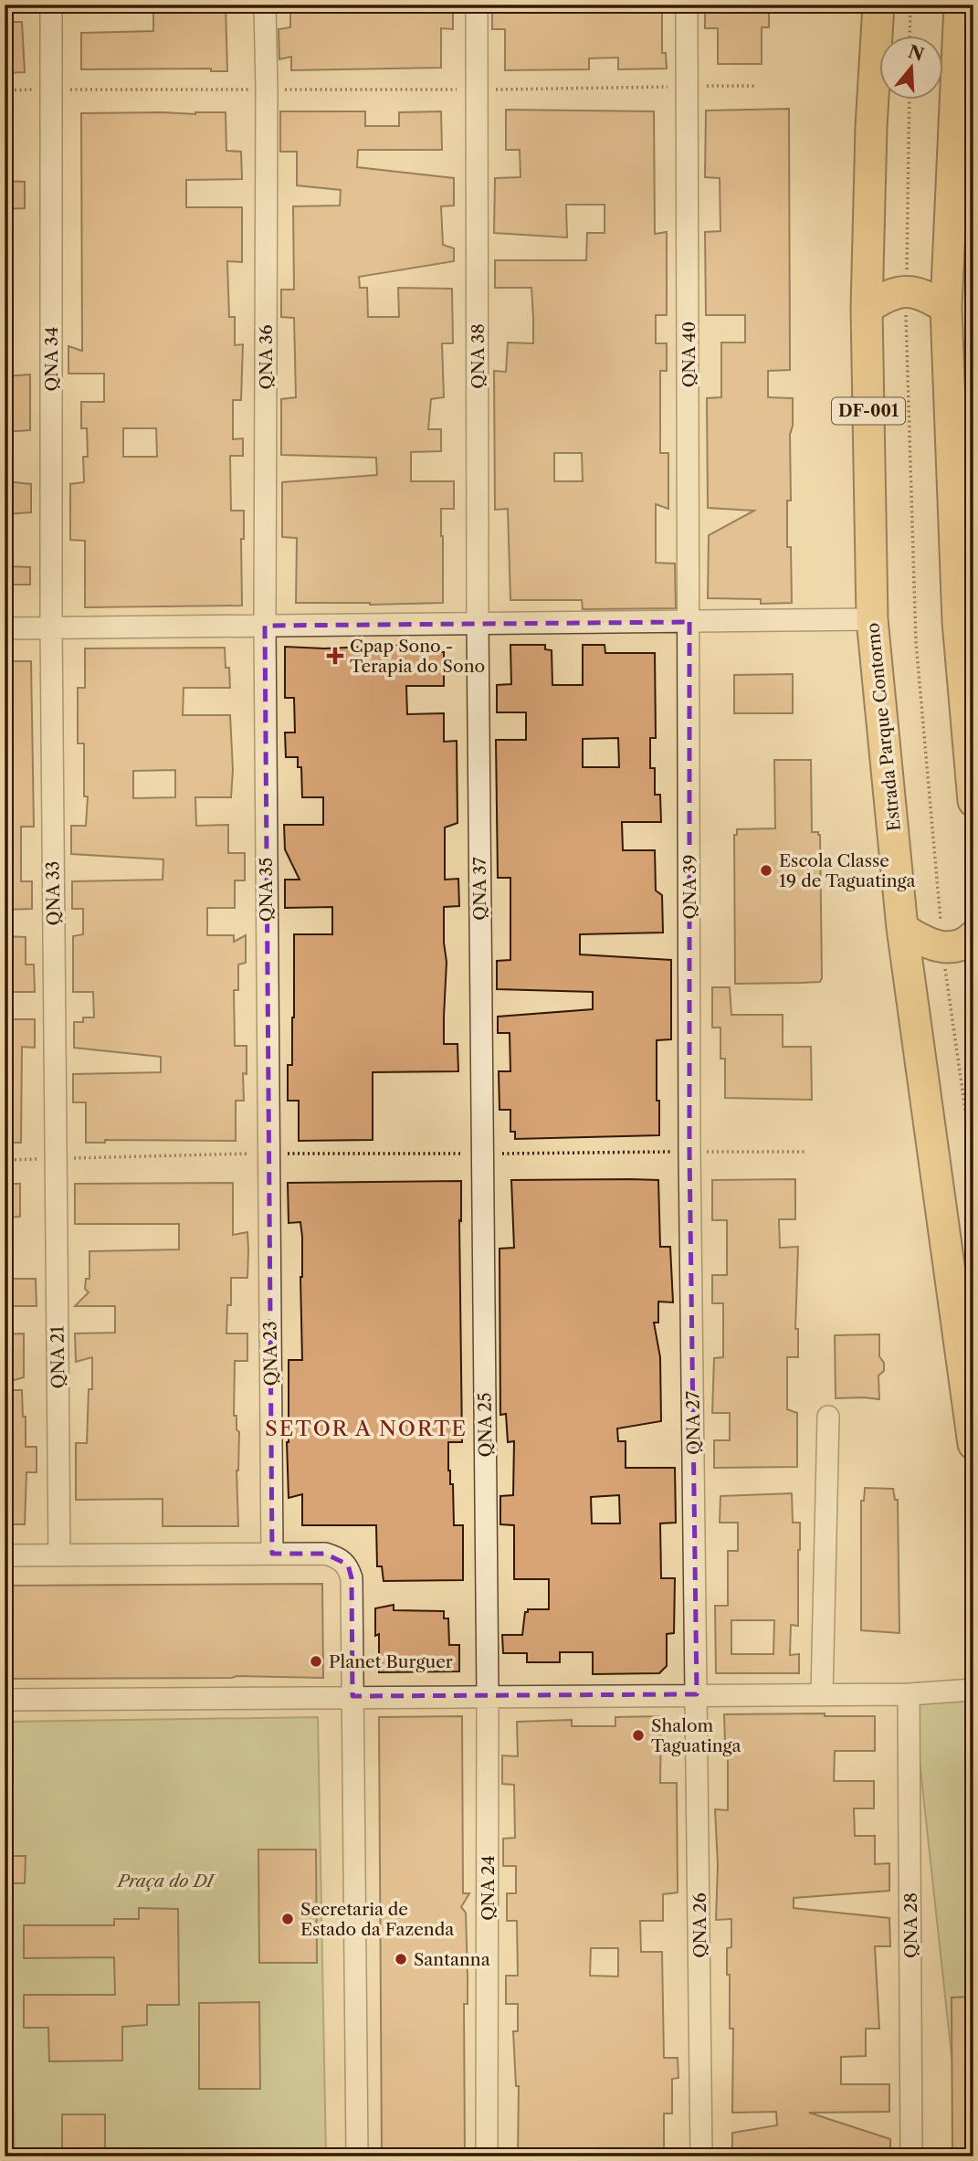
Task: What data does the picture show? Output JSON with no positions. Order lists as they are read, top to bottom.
{
  "streets": {
    "highway": ["DF-001", "Estrada Parque Contorno"],
    "street": [
      "QNA 40",
      "QNA 38",
      "QNA 36",
      "QNA 34",
      "QNA 39",
      "QNA 37",
      "QNA 35",
      "QNA 33",
      "QNA 23",
      "QNA 21",
      "QNA 27",
      "QNA 25",
      "QNA 24",
      "QNA 26",
      "QNA 28"
    ]
  },
  "crossings": [
    ["QNA 40", "QNA 39"],
    ["QNA 38", "QNA 37"],
    ["QNA 36", "QNA 35"],
    ["QNA 34", "QNA 33"],
    ["QNA 39", "QNA 27"],
    ["QNA 37", "QNA 25"],
    ["QNA 35", "QNA 23"],
    ["QNA 33", "QNA 21"],
    ["QNA 27", "QNA 26"],
    ["QNA 25", "QNA 24"]
  ],
  "districts": ["SETOR A NORTE"],
  "parks": ["Praça do DI"],
  "places": {
    "health": ["Cpap Sono - Terapia do Sono"],
    "other": [
      "Escola Classe 19 de Taguatinga",
      "Planet Burguer",
      "Shalom Taguatinga",
      "Secretaria de Estado da Fazenda",
      "Santanna"
    ]
  },
  "north": "top"
}
